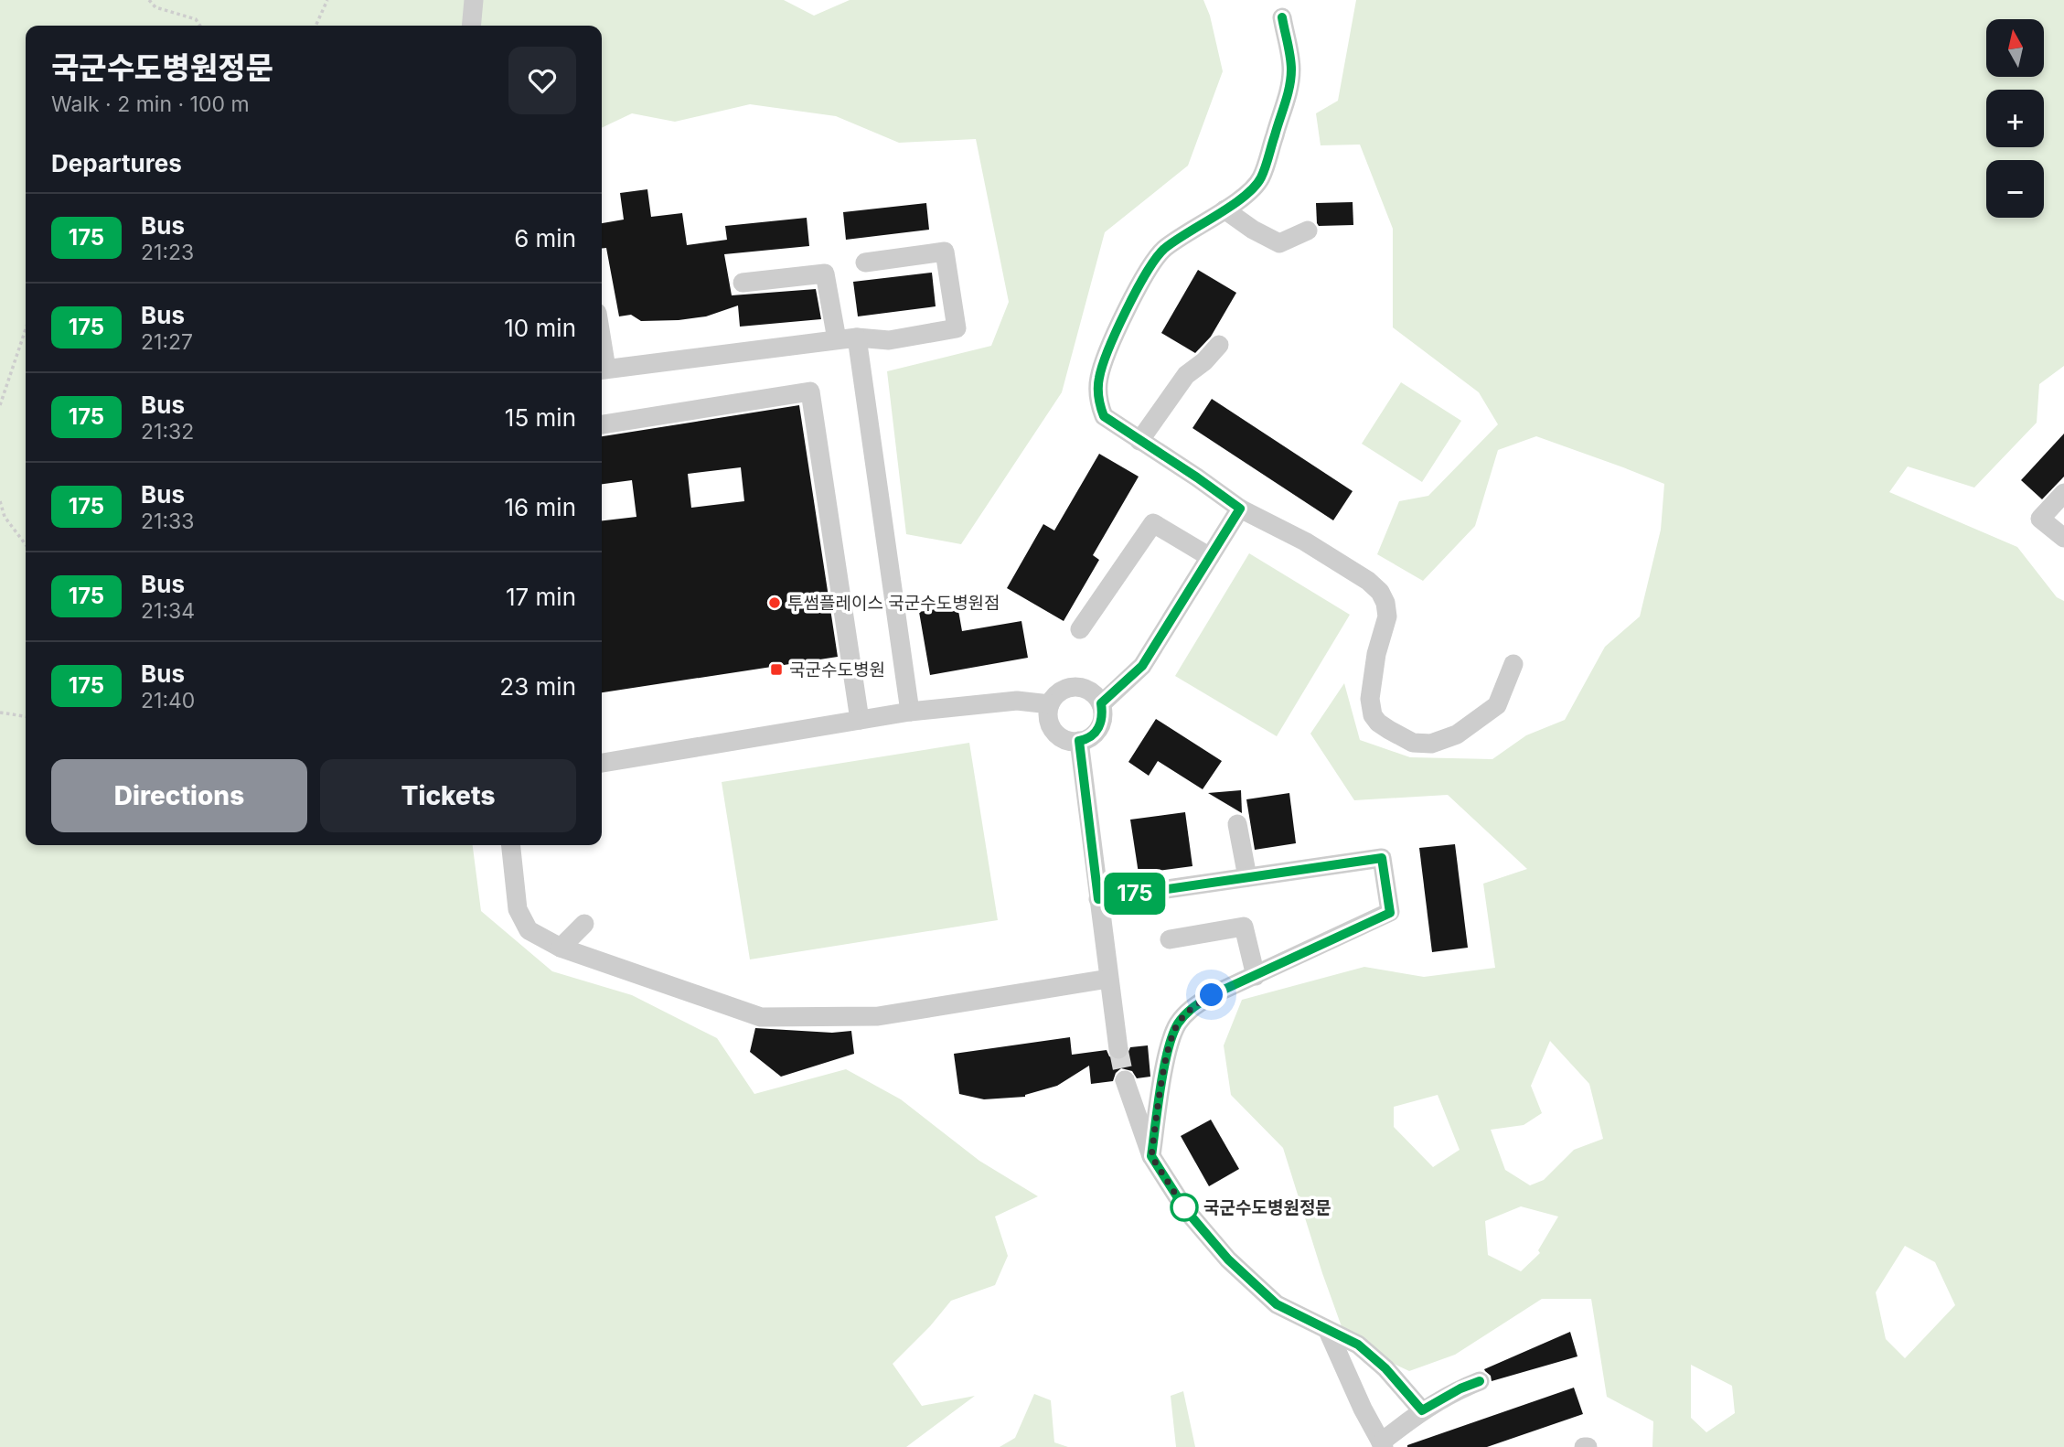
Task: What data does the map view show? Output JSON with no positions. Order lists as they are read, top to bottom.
{
  "places": {
    "other": ["투썸플레이스 국군수도병원점", "국군수도병원정문"],
    "transit": ["국군수도병원"]
  },
  "lines": ["bus line 175"],
  "north": "top",
  "page": {
    "on_map": "175",
    "map_buttons": ["+", "−"],
    "heading": [
      ["국군수도병원정문", "Walk · 2 min · 100 m"],
      "Departures"
    ],
    "list": [
      {
        "mark": "175",
        "name": "Bus",
        "note": "21:23",
        "value": "6 min"
      },
      {
        "mark": "175",
        "name": "Bus",
        "note": "21:27",
        "value": "10 min"
      },
      {
        "mark": "175",
        "name": "Bus",
        "note": "21:32",
        "value": "15 min"
      },
      {
        "mark": "175",
        "name": "Bus",
        "note": "21:33",
        "value": "16 min"
      },
      {
        "mark": "175",
        "name": "Bus",
        "note": "21:34",
        "value": "17 min"
      },
      {
        "mark": "175",
        "name": "Bus",
        "note": "21:40",
        "value": "23 min"
      }
    ],
    "buttons": ["Directions", "Tickets"]
  }
}
